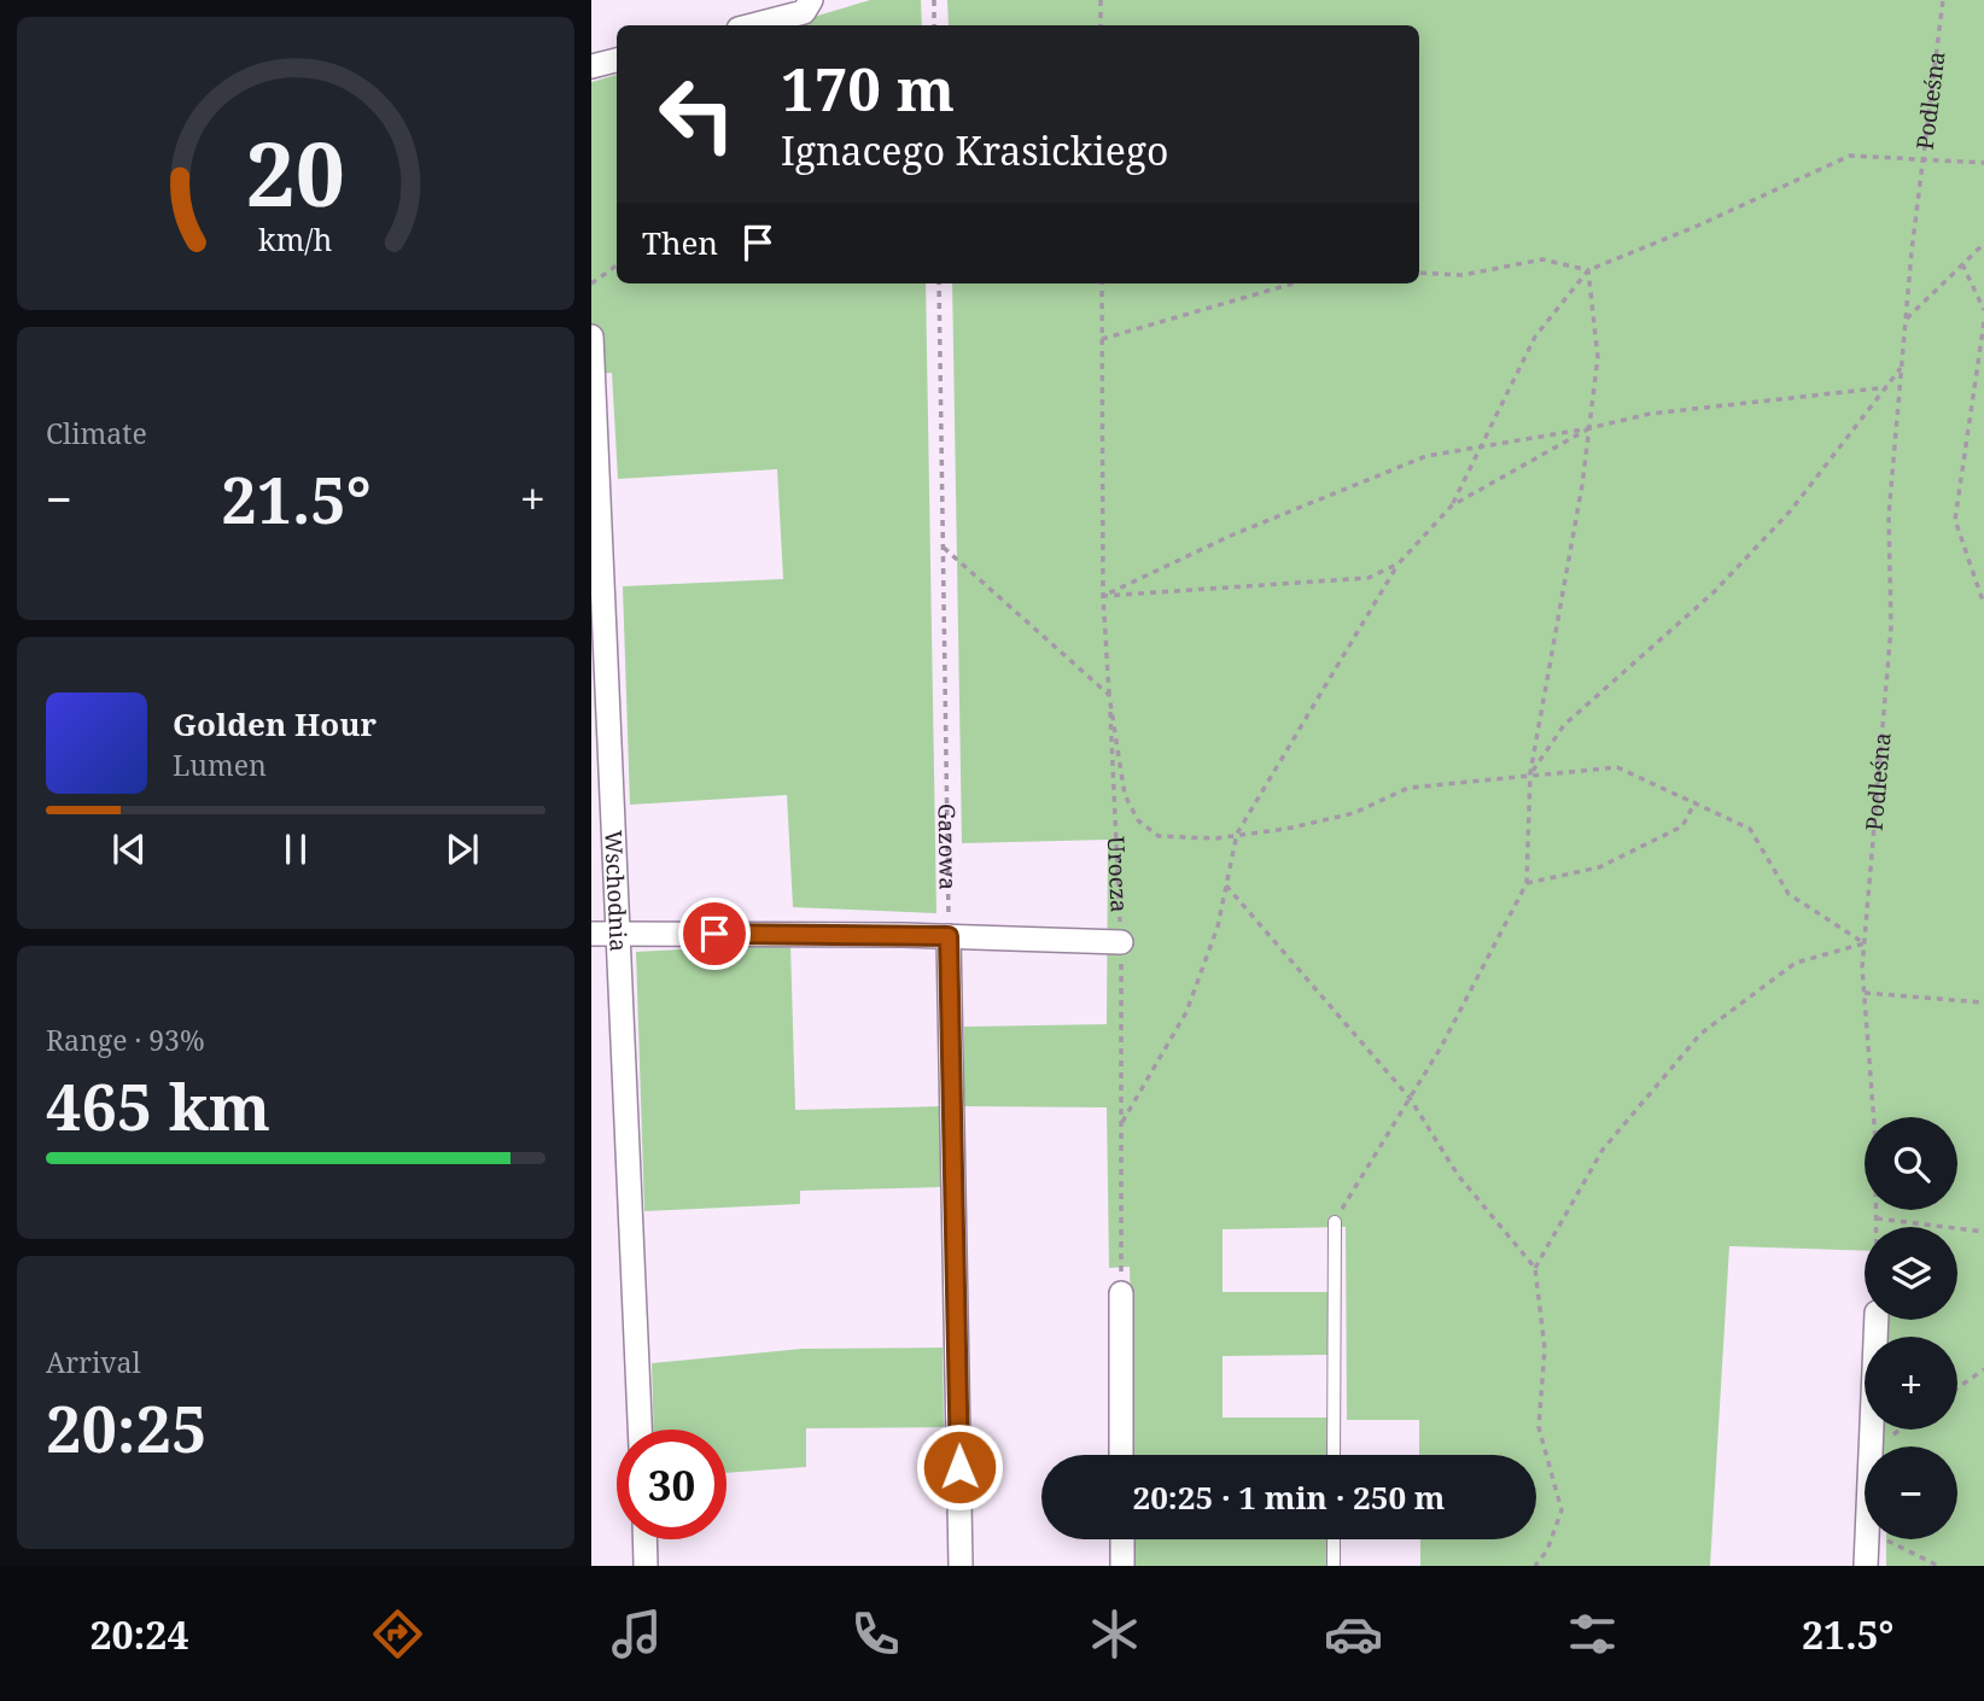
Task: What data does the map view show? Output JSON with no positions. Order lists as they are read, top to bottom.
{
  "streets": {
    "street": ["Wschodnia"],
    "path": ["Podleśna", "Gazowa", "Urocza"]
  },
  "page": {
    "turn": ["170 m", "Ignacego Krasickiego"],
    "then": "Then",
    "tile": [
      "Climate",
      ["Range · 93%", "465 km"],
      ["Arrival", "20:25"]
    ],
    "heat": ["−", "21.5°", "+"],
    "song": ["Golden Hour", "Lumen"],
    "map_buttons": ["+", "−"],
    "limit": "30",
    "trip": "20:25 · 1 min · 250 m",
    "tabs": ["20:24", "21.5°"],
    "gauge": ["20", "km/h"]
  }
}
